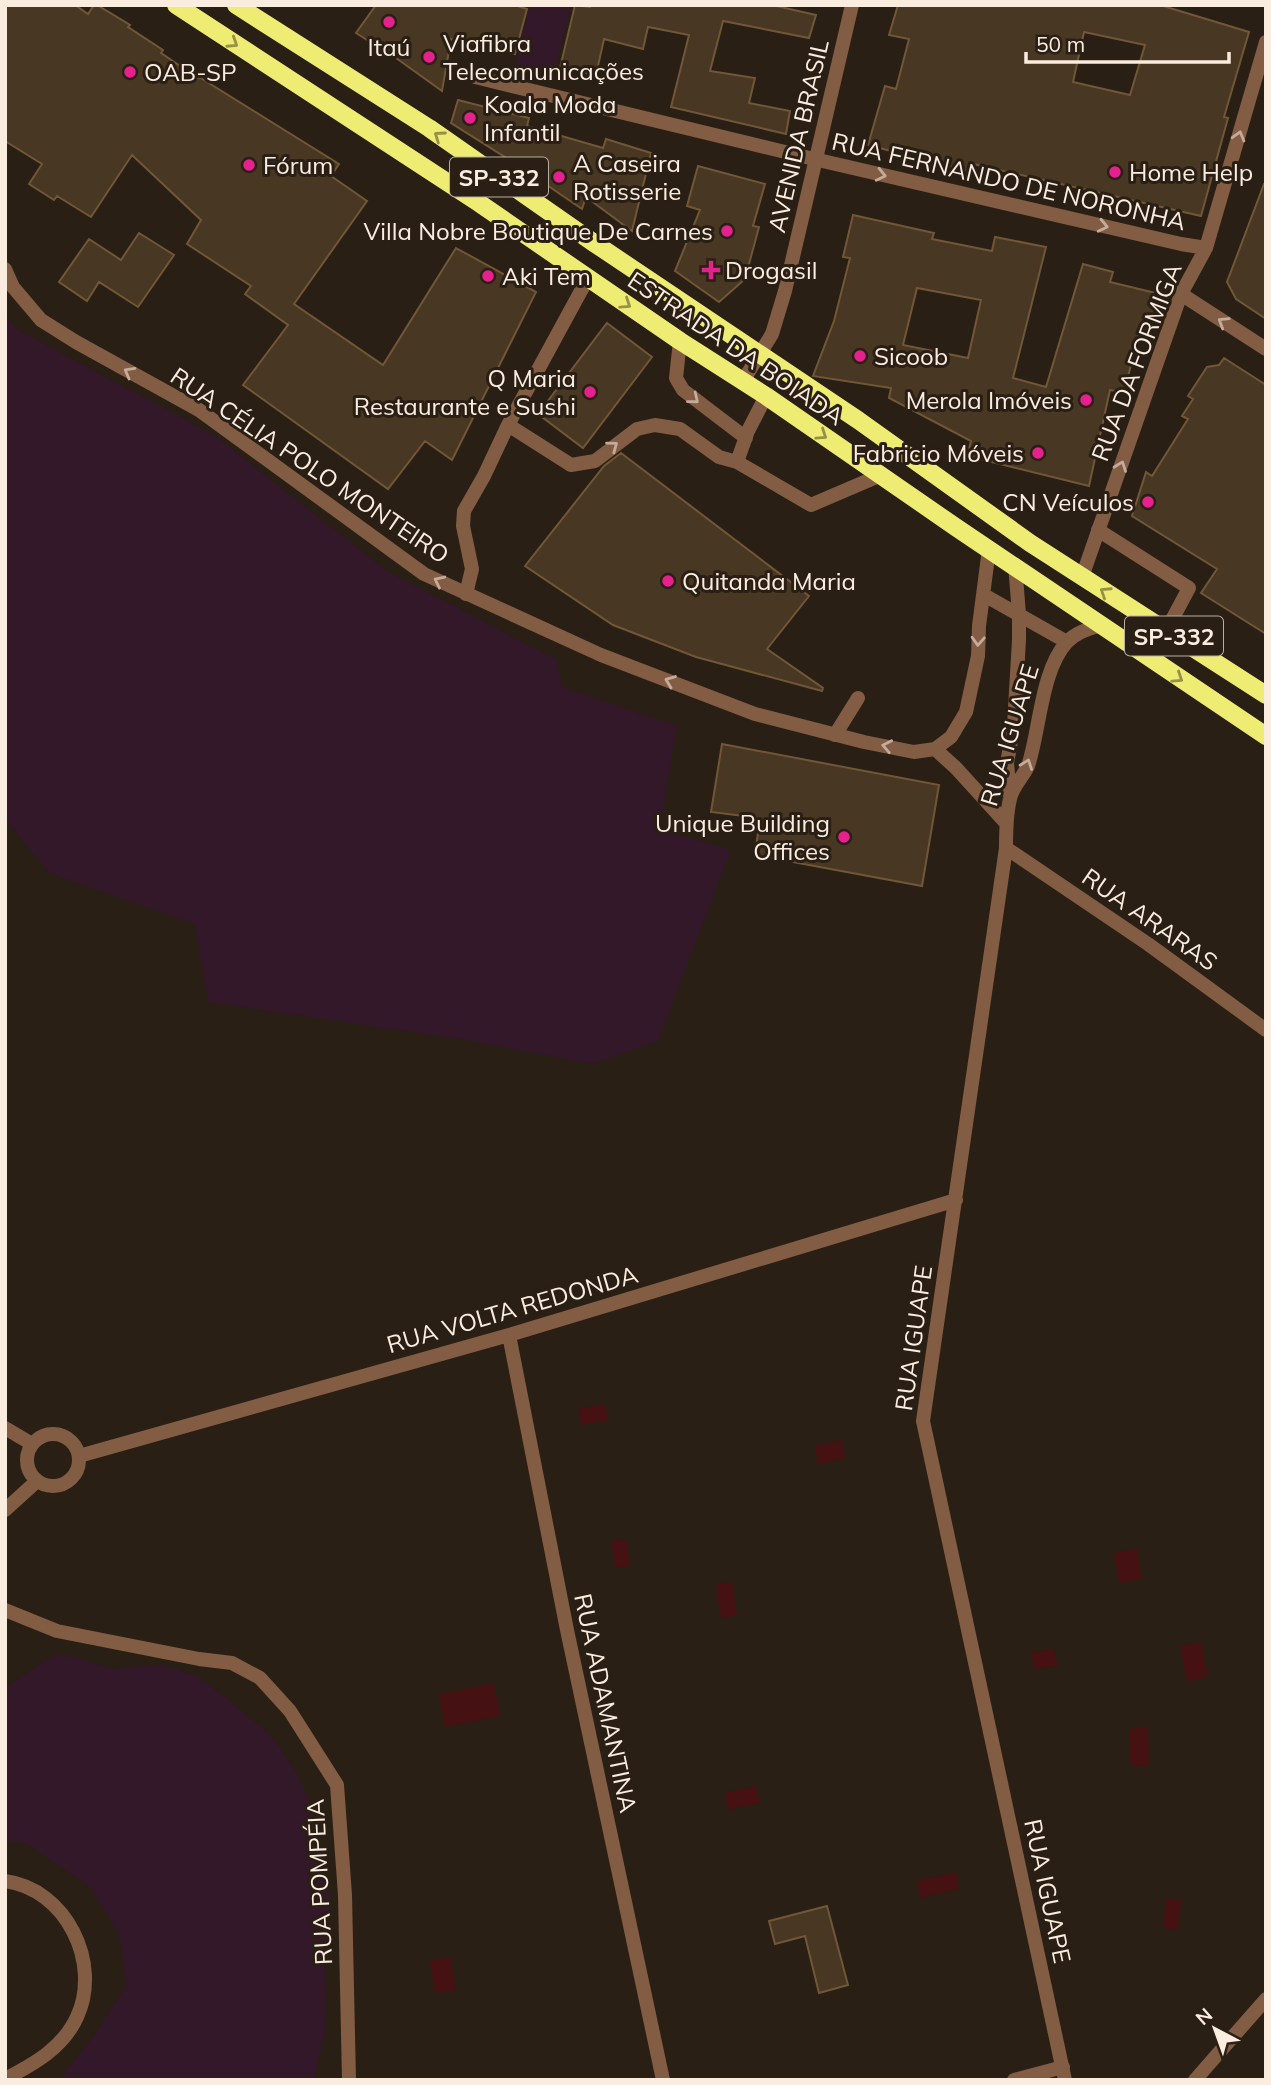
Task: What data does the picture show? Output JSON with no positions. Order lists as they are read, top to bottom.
{
  "streets": {
    "main road": ["SP-332", "ESTRADA DA BOIADA"],
    "street": [
      "AVENIDA BRASIL",
      "RUA FERNANDO DE NORONHA",
      "RUA DA FORMIGA",
      "RUA CÉLIA POLO MONTEIRO",
      "RUA IGUAPE",
      "RUA ARARAS",
      "RUA VOLTA REDONDA",
      "RUA ADAMANTINA",
      "RUA POMPÉIA"
    ]
  },
  "crossings": [
    ["AVENIDA BRASIL", "RUA FERNANDO DE NORONHA"],
    ["AVENIDA BRASIL", "ESTRADA DA BOIADA"],
    ["RUA FERNANDO DE NORONHA", "RUA DA FORMIGA"],
    ["ESTRADA DA BOIADA", "RUA DA FORMIGA"],
    ["ESTRADA DA BOIADA", "RUA IGUAPE"],
    ["RUA IGUAPE", "RUA ARARAS"],
    ["RUA IGUAPE", "RUA VOLTA REDONDA"],
    ["RUA VOLTA REDONDA", "RUA ADAMANTINA"]
  ],
  "one_way": ["RUA FERNANDO DE NORONHA", "RUA DA FORMIGA", "RUA CÉLIA POLO MONTEIRO"],
  "places": {
    "other": [
      "Itaú",
      "Viafibra Telecomunicações",
      "OAB-SP",
      "Koala Moda Infantil",
      "Fórum",
      "Home Help",
      "A Caseira Rotisserie",
      "Villa Nobre Boutique De Carnes",
      "Aki Tem",
      "Sicoob",
      "Q Maria Restaurante e Sushi",
      "Merola Imóveis",
      "Fabricio Móveis",
      "CN Veículos",
      "Quitanda Maria",
      "Unique Building Offices"
    ],
    "health": ["Drogasil"]
  },
  "scale_bar": "50 m",
  "north": "top left"
}
